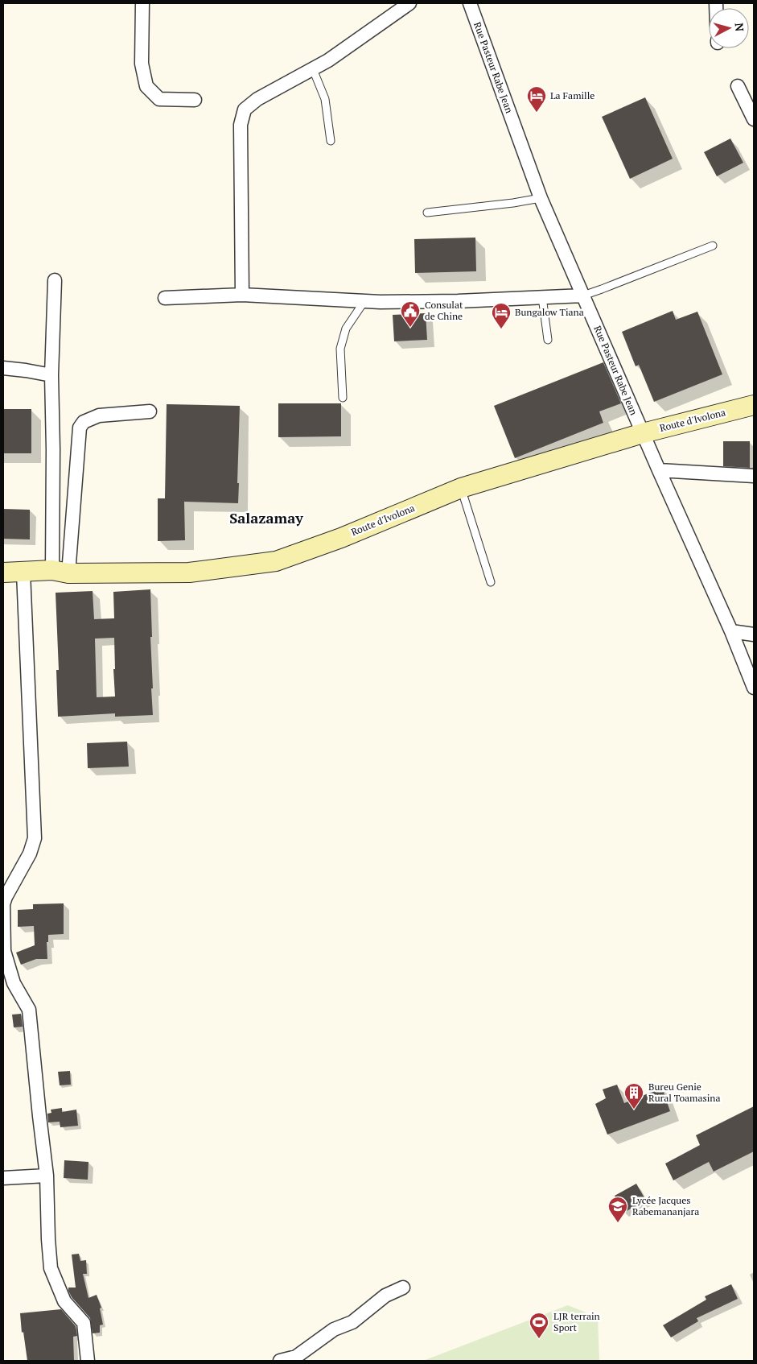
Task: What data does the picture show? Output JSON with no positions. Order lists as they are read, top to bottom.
{
  "streets": {
    "main road": ["Route d'Ivolona"],
    "street": ["Rue Pasteur Rabe Jean"]
  },
  "crossings": [
    ["Rue Pasteur Rabe Jean", "Route d'Ivolona"]
  ],
  "districts": ["Salazamay"],
  "places": {
    "hotel": ["La Famille", "Bungalow Tiana"],
    "public building": ["Consulat de Chine"],
    "building": ["Bureu Genie Rural Toamasina"],
    "school or university": ["Lycée Jacques Rabemananjara"],
    "sports": ["LJR terrain Sport"]
  },
  "north": "right"
}
